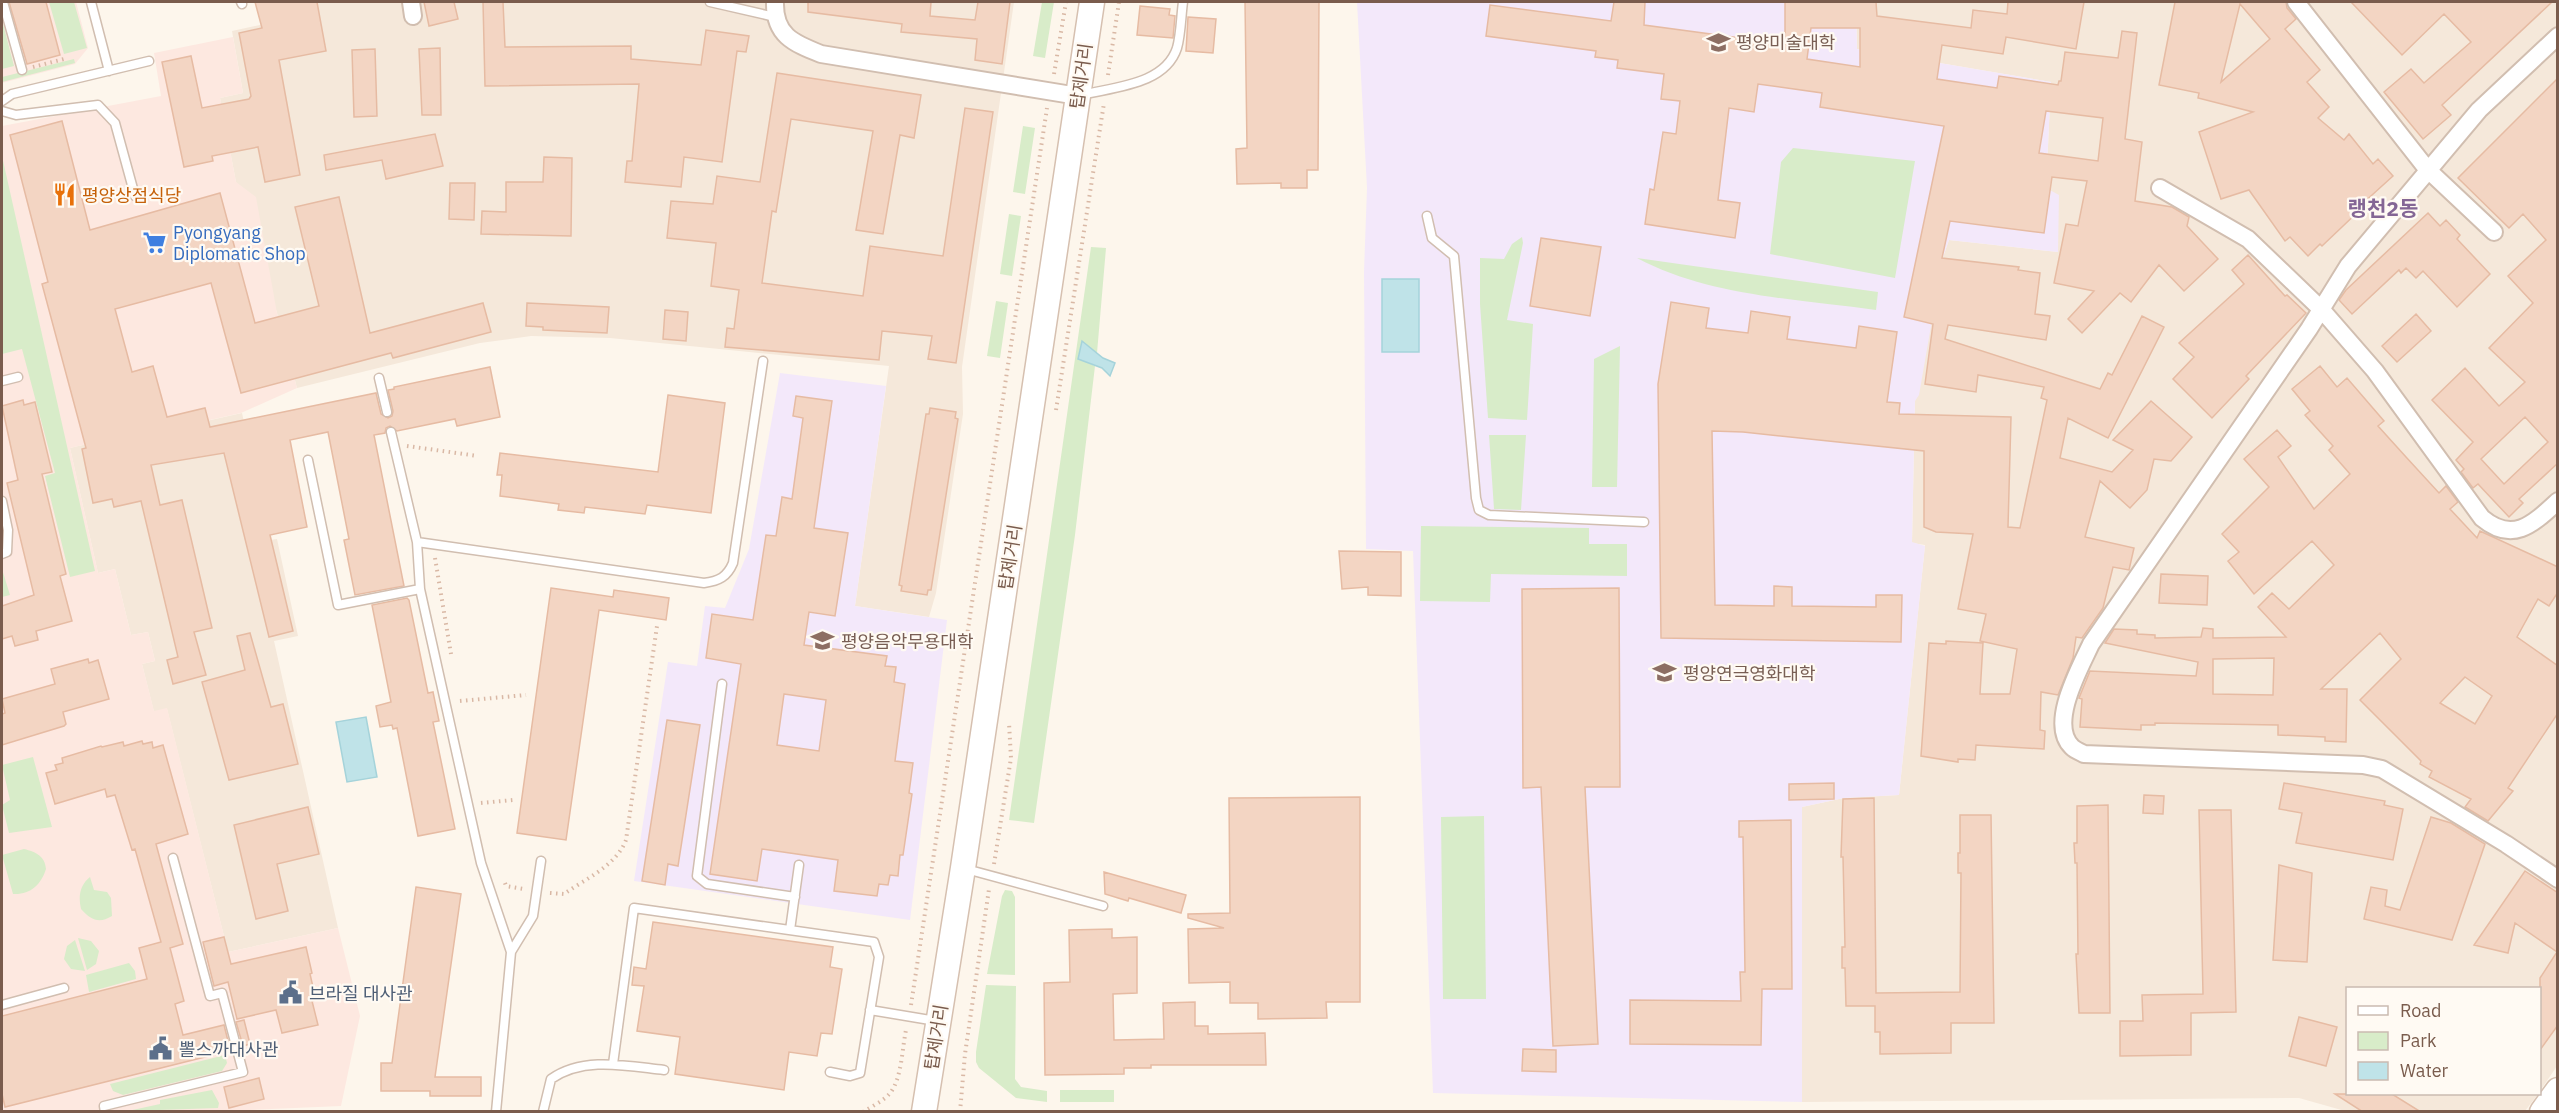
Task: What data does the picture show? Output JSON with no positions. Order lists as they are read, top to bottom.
{
  "streets": {
    "main road": ["탑제거리"]
  },
  "districts": ["랭천2동"],
  "places": {
    "school or university": ["평양미술대학", "평양음악무용대학", "평양연극영화대학"],
    "restaurant": ["평양상점식당"],
    "supermarket": ["Pyongyang Diplomatic Shop"],
    "public building": ["브라질 대사관", "뽈스까대사관"]
  },
  "legend": ["Road", "Park", "Water"]
}
